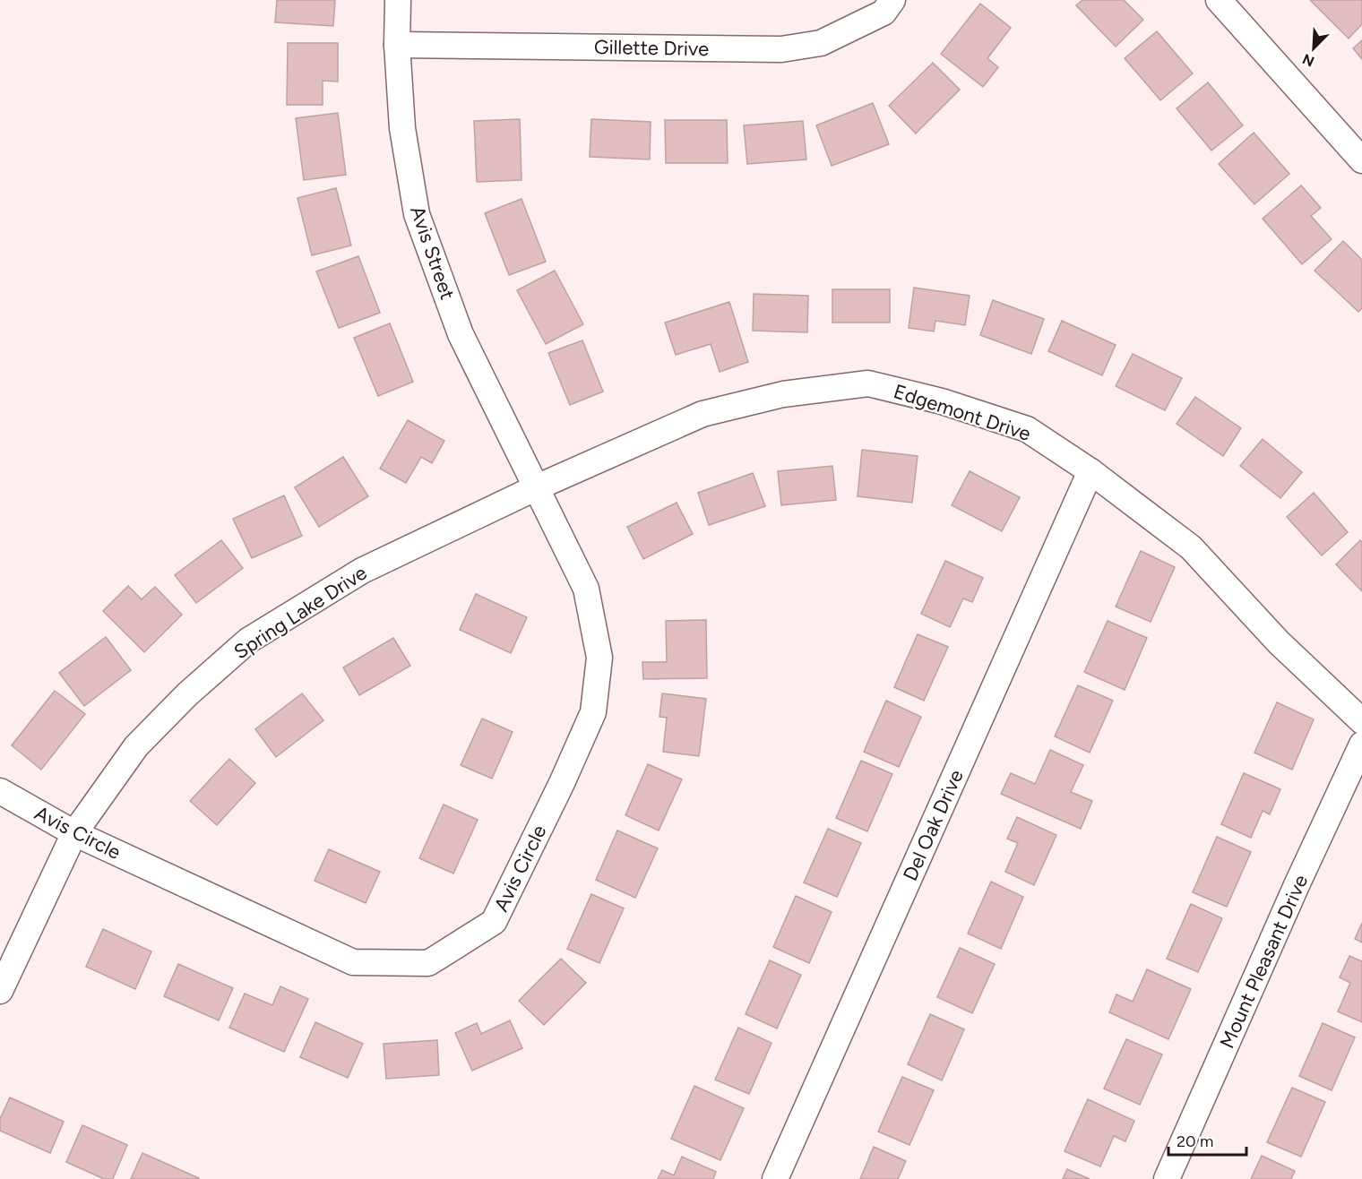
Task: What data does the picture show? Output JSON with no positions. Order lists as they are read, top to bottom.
{
  "streets": {
    "street": [
      "Gillette Drive",
      "Avis Street",
      "Edgemont Drive",
      "Spring Lake Drive",
      "Del Oak Drive",
      "Avis Circle",
      "Mount Pleasant Drive"
    ]
  },
  "crossings": [
    ["Gillette Drive", "Avis Street"],
    ["Avis Street", "Edgemont Drive"],
    ["Avis Street", "Spring Lake Drive"],
    ["Avis Street", "Avis Circle"],
    ["Edgemont Drive", "Spring Lake Drive"],
    ["Edgemont Drive", "Del Oak Drive"],
    ["Edgemont Drive", "Avis Circle"],
    ["Spring Lake Drive", "Avis Circle"]
  ],
  "scale_bar": "20 m",
  "north": "bottom left"
}
